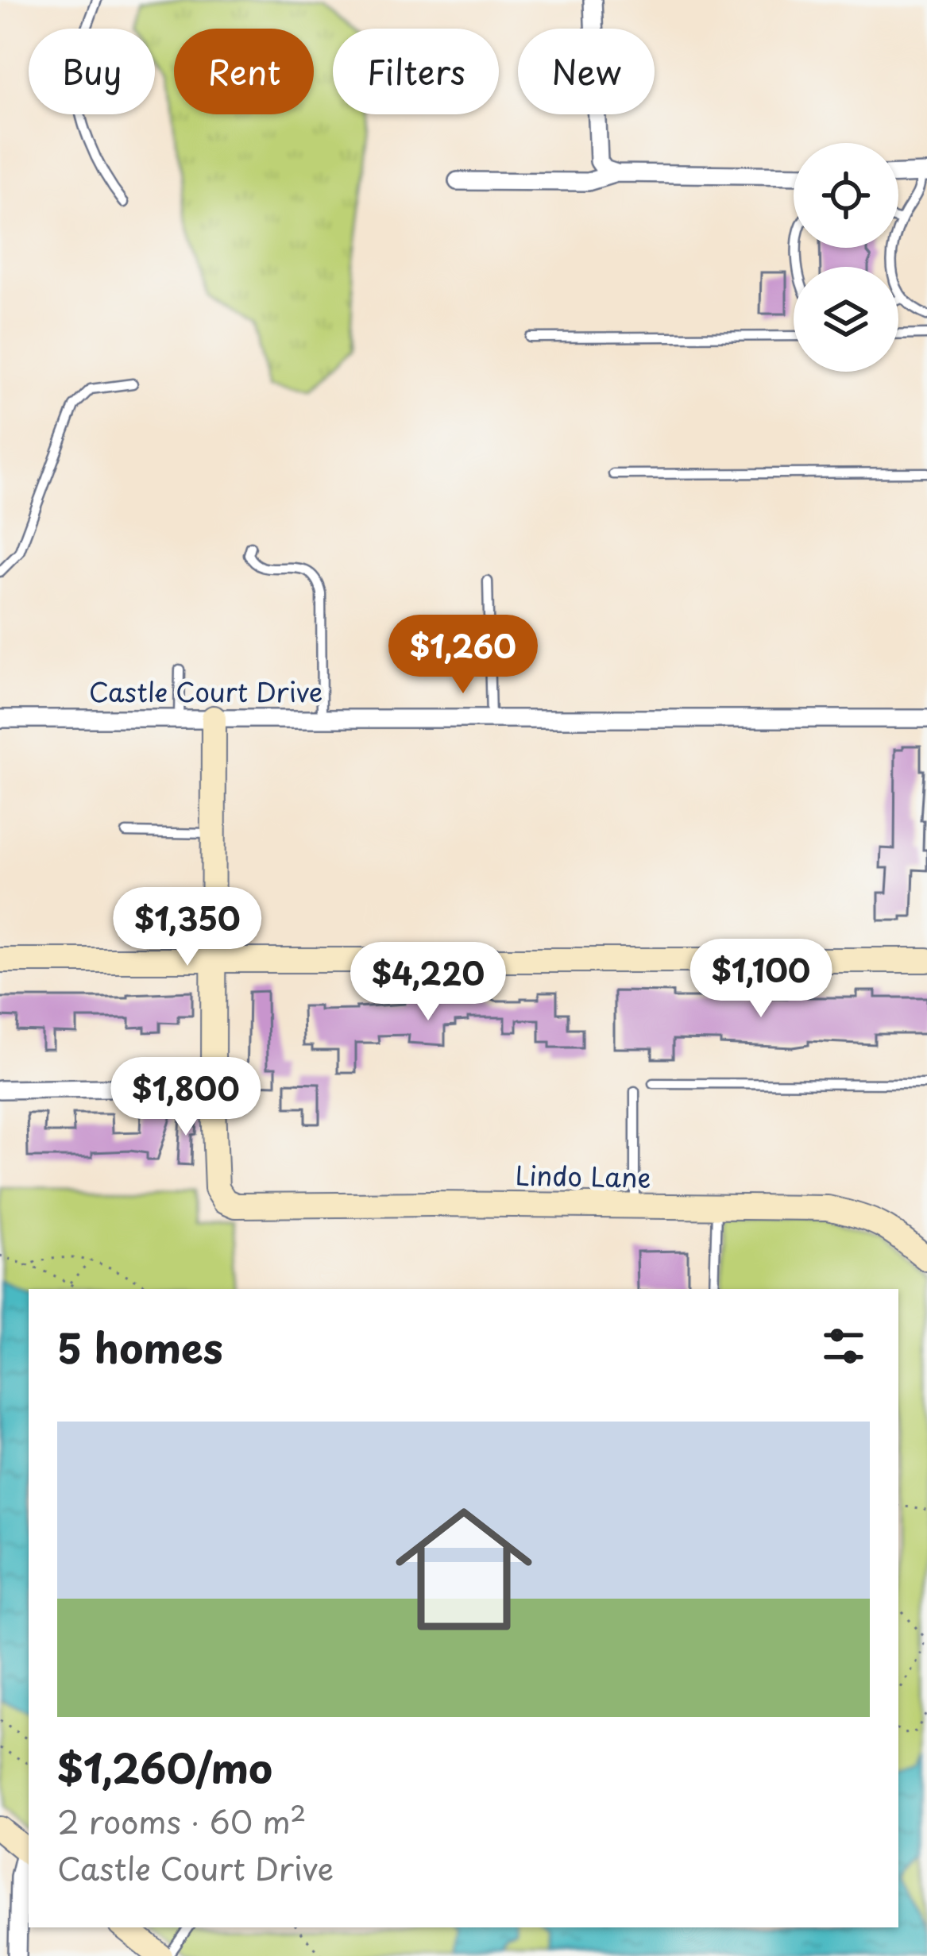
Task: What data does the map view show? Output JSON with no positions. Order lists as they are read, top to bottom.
{
  "streets": {
    "street": ["Castle Court Drive", "Lindo Lane"]
  },
  "page": {
    "chip": [
      "Buy",
      "Rent",
      "Filters",
      "New"
    ],
    "price": [
      "$1,260",
      "$1,350",
      "$1,100",
      "$4,220",
      "$1,800"
    ],
    "heading": "5 homes",
    "list": [
      {
        "name": "$1,260/mo",
        "note": "2 rooms · 60 m² · Castle Court Drive"
      }
    ]
  }
}
